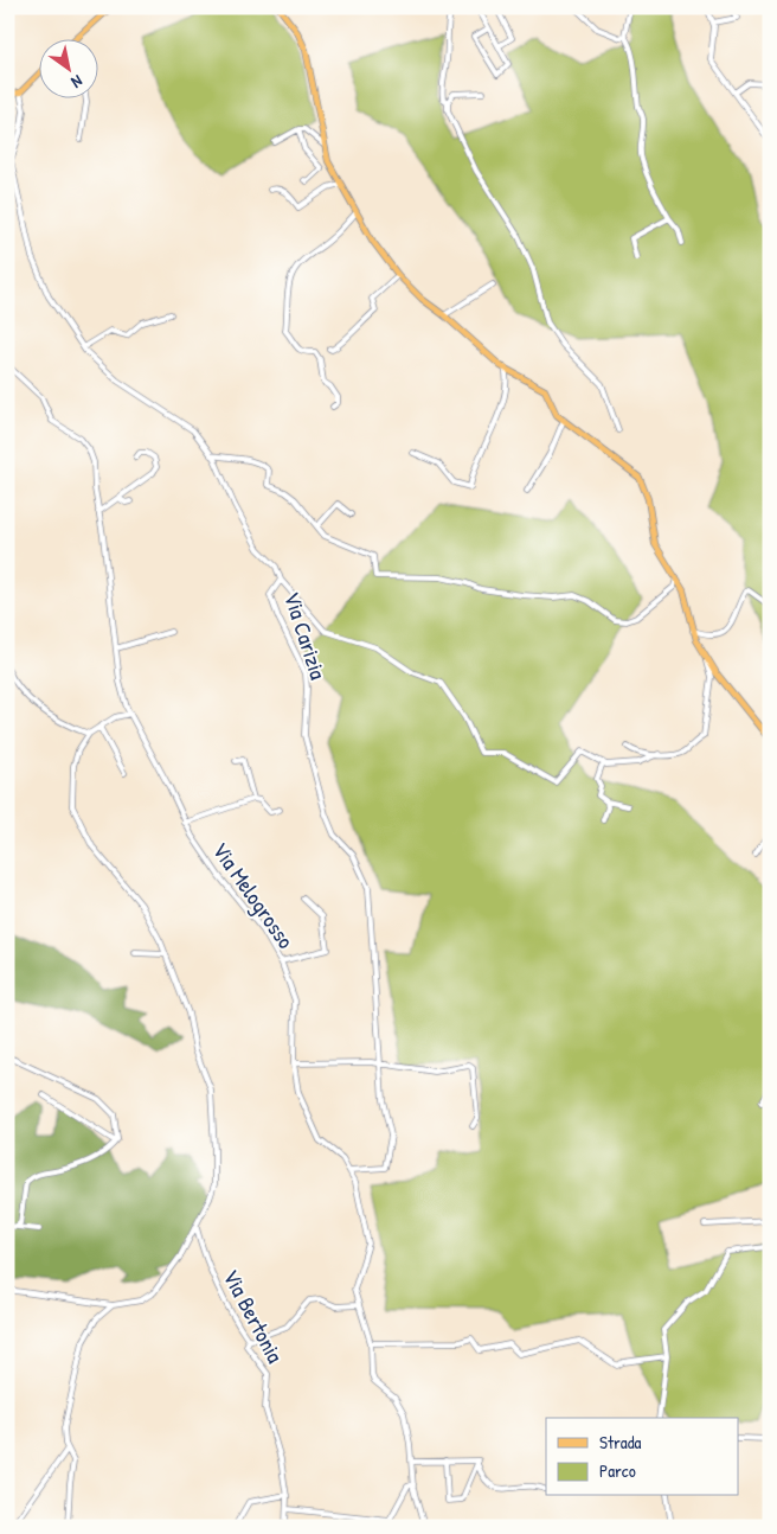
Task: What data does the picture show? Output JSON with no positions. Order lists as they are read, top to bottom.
{
  "streets": {
    "street": ["Via Carizia", "Via Melogrosso", "Via Bertonia"]
  },
  "crossings": [
    ["Via Carizia", "Via Melogrosso"]
  ],
  "legend": ["Strada", "Parco"],
  "north": "bottom right"
}
